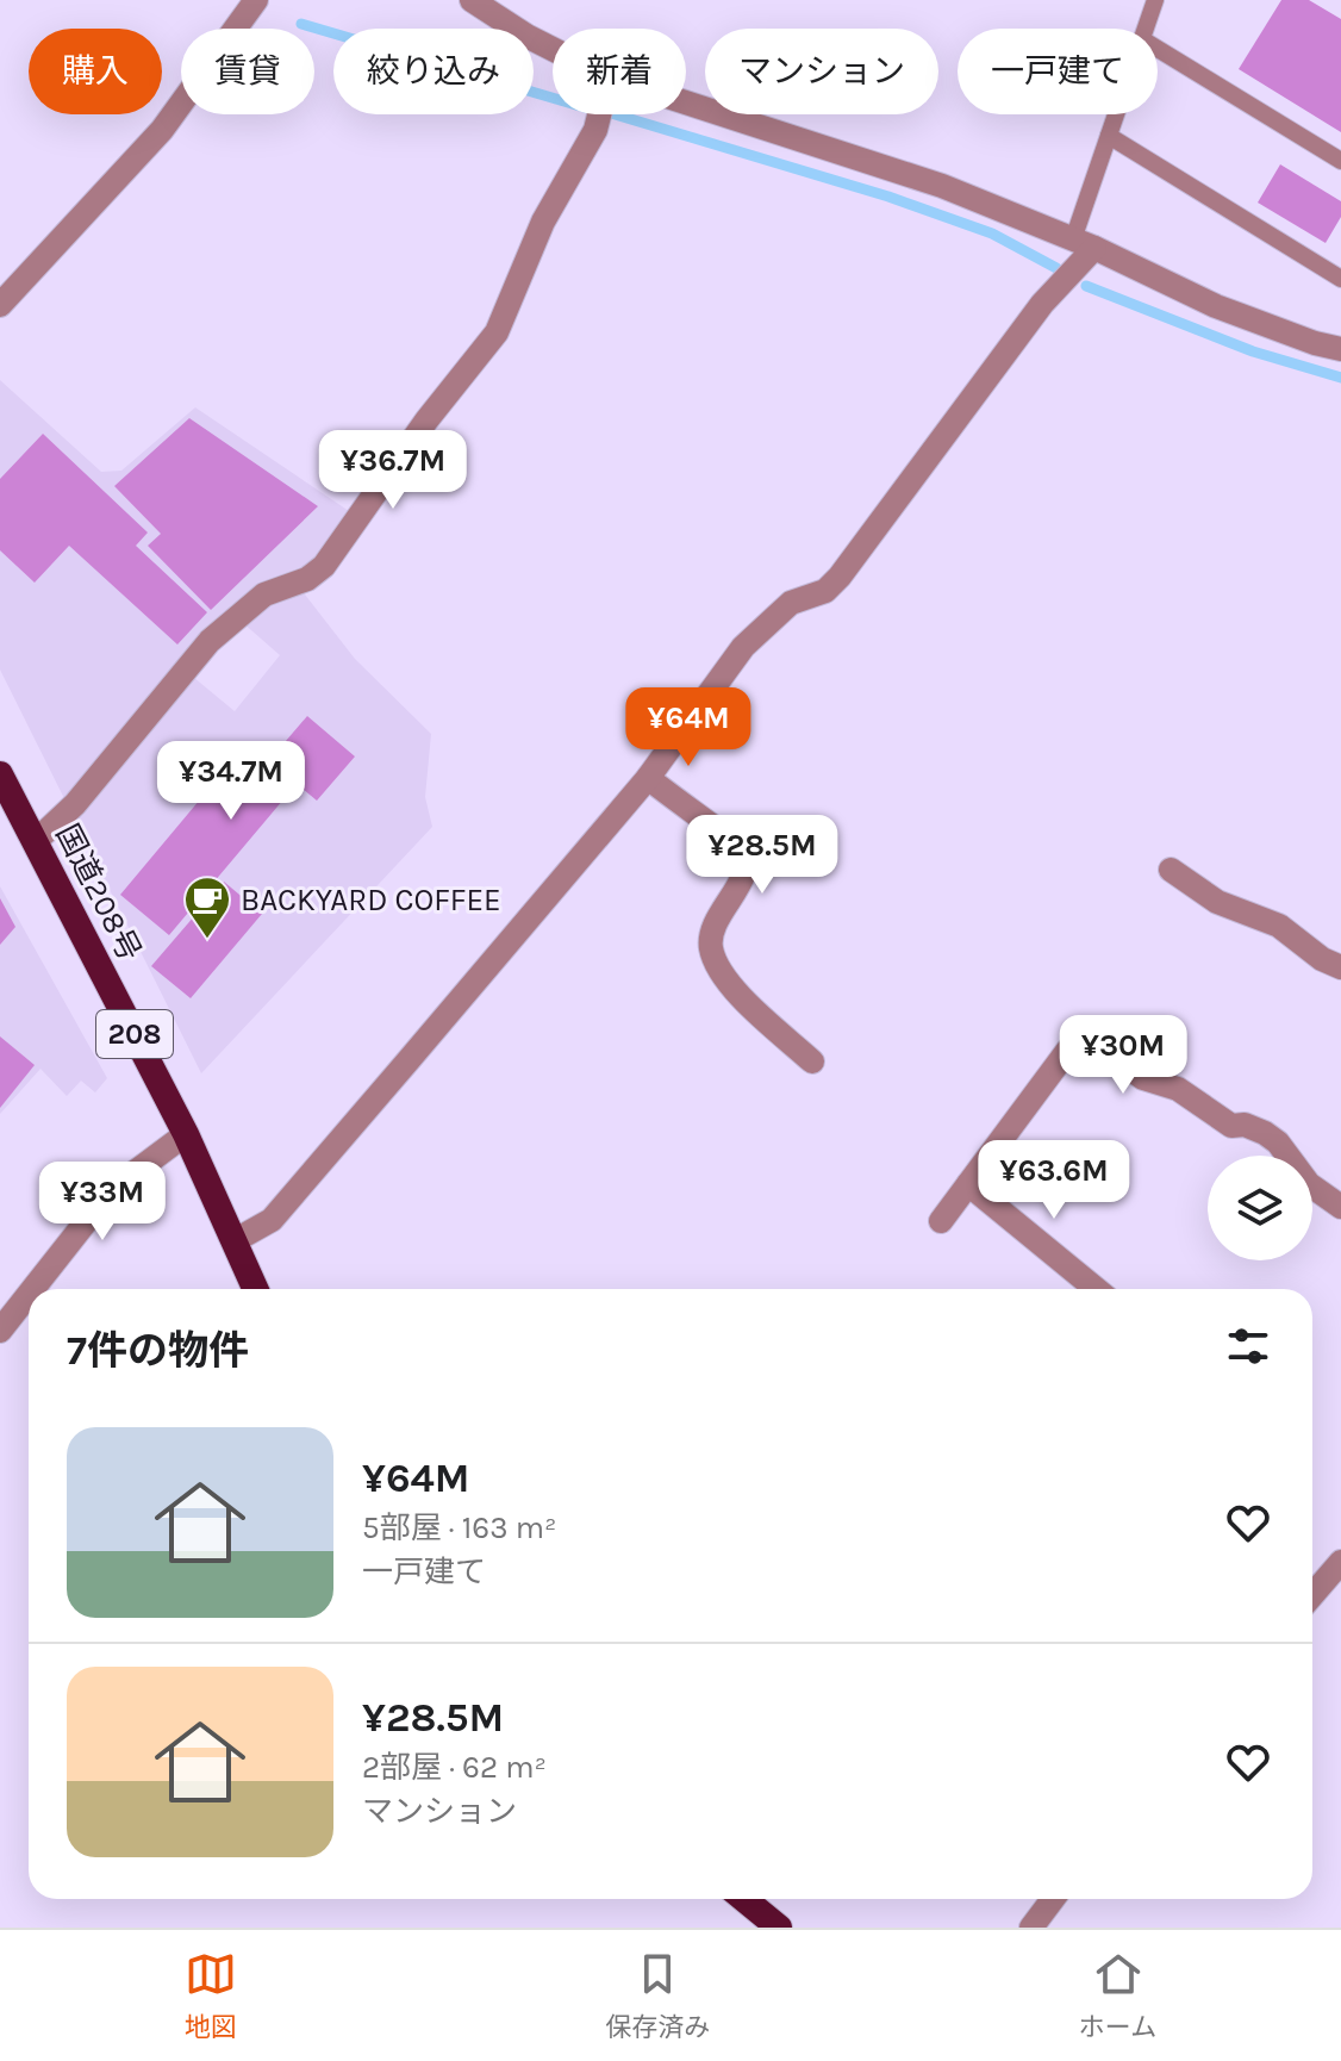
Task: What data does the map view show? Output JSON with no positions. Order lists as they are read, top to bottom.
{
  "streets": {
    "highway": ["国道208号", "208"]
  },
  "places": {
    "cafe": ["BACKYARD COFFEE"]
  },
  "page": {
    "chip": [
      "購入",
      "賃貸",
      "絞り込み",
      "新着",
      "マンション",
      "一戸建て"
    ],
    "price": [
      "¥36.7M",
      "¥64M",
      "¥34.7M",
      "¥28.5M",
      "¥30M",
      "¥63.6M",
      "¥33M"
    ],
    "heading": "7件の物件",
    "list": [
      {
        "name": "¥64M",
        "note": "5部屋 · 163 m² · 一戸建て"
      },
      {
        "name": "¥28.5M",
        "note": "2部屋 · 62 m² · マンション"
      }
    ],
    "tabs": ["地図", "保存済み", "ホーム"]
  }
}
